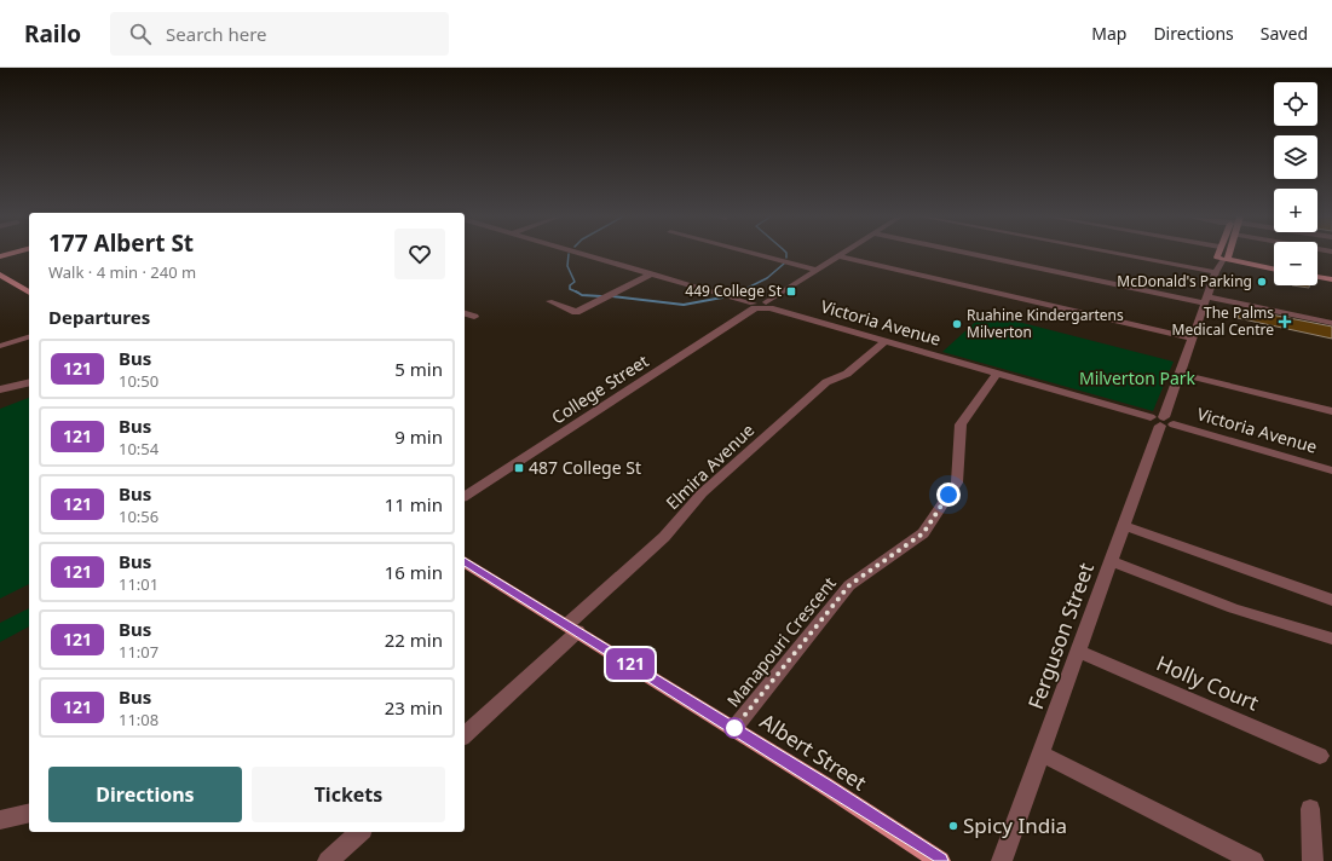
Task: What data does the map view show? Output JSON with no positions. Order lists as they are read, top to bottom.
{
  "streets": {
    "main road": ["Ferguson Street", "Albert Street"],
    "street": [
      "Victoria Avenue",
      "College Street",
      "Elmira Avenue",
      "Manapouri Crescent",
      "Holly Court"
    ]
  },
  "crossings": [
    ["Victoria Avenue", "College Street"],
    ["Victoria Avenue", "Elmira Avenue"],
    ["Victoria Avenue", "Ferguson Street"],
    ["Victoria Avenue", "Manapouri Crescent"],
    ["Elmira Avenue", "Albert Street"],
    ["Ferguson Street", "Holly Court"],
    ["Manapouri Crescent", "Albert Street"]
  ],
  "parks": ["Milverton Park"],
  "places": {
    "other": ["McDonald's Parking", "Ruahine Kindergartens Milverton", "Spicy India"],
    "transit": ["449 College St", "487 College St"],
    "health": ["The Palms Medical Centre"]
  },
  "lines": ["bus line 121"],
  "page": {
    "header": "Railo",
    "search": "Search here",
    "nav": ["Map", "Directions", "Saved"],
    "on_map": "121",
    "map_buttons": ["+", "−"],
    "heading": [
      ["177 Albert St", "Walk · 4 min · 240 m"],
      "Departures"
    ],
    "list": [
      {
        "mark": "121",
        "name": "Bus",
        "note": "10:50",
        "value": "5 min"
      },
      {
        "mark": "121",
        "name": "Bus",
        "note": "10:54",
        "value": "9 min"
      },
      {
        "mark": "121",
        "name": "Bus",
        "note": "10:56",
        "value": "11 min"
      },
      {
        "mark": "121",
        "name": "Bus",
        "note": "11:01",
        "value": "16 min"
      },
      {
        "mark": "121",
        "name": "Bus",
        "note": "11:07",
        "value": "22 min"
      },
      {
        "mark": "121",
        "name": "Bus",
        "note": "11:08",
        "value": "23 min"
      }
    ],
    "buttons": ["Directions", "Tickets"]
  }
}
